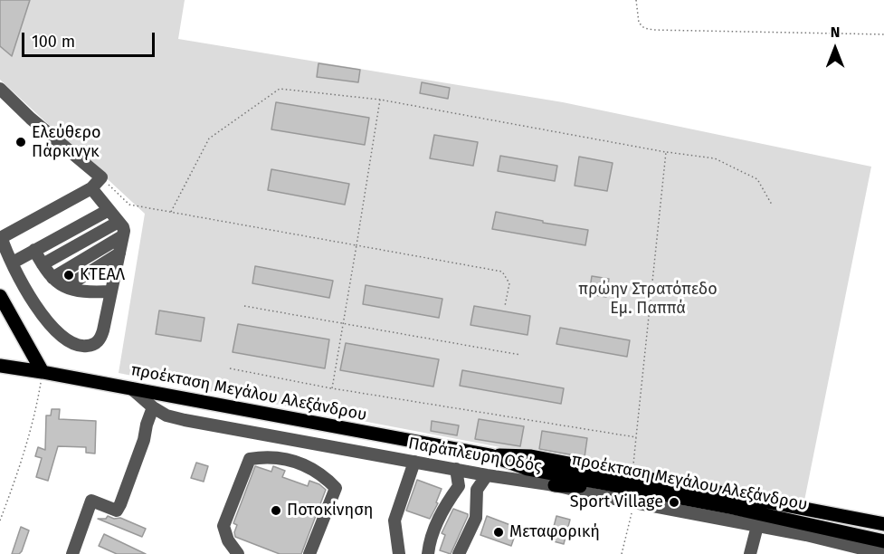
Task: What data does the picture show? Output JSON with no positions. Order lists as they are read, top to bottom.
{
  "streets": {
    "main road": ["προέκταση Μεγάλου Αλεξάνδρου"],
    "street": ["Παράπλευρη Οδός"]
  },
  "crossings": [
    ["προέκταση Μεγάλου Αλεξάνδρου", "Παράπλευρη Οδός"]
  ],
  "parks": ["πρώην Στρατόπεδο Εμ. Παππά"],
  "places": [
    "Ελεύθερο Πάρκινγκ",
    "ΚΤΕΑΛ",
    "Sport Village",
    "Ποτοκίνηση",
    "Μεταφορική"
  ],
  "scale_bar": "100 m",
  "north": "top"
}
